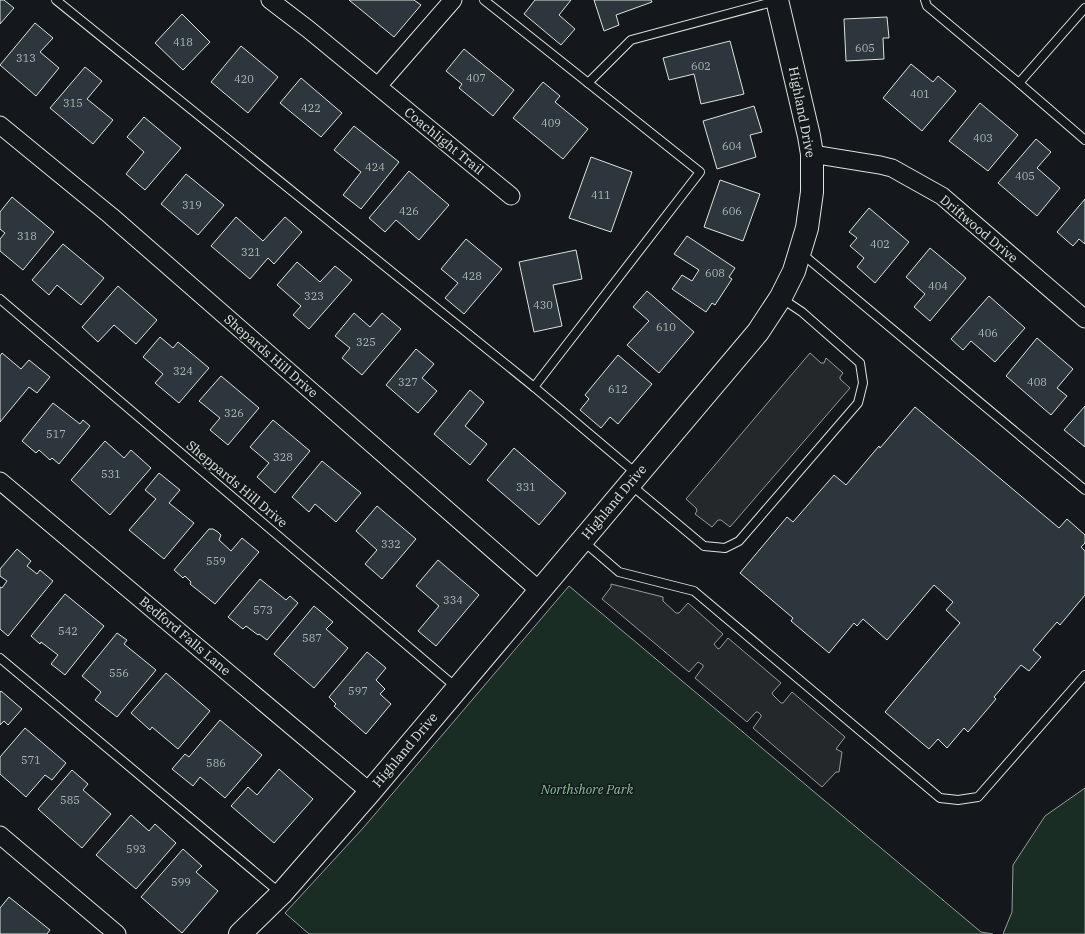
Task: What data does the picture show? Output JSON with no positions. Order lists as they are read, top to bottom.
{
  "streets": {
    "street": [
      "Highland Drive",
      "Coachlight Trail",
      "Driftwood Drive",
      "Shepards Hill Drive",
      "Bedford Falls Lane"
    ],
    "lane": ["Sheppards Hill Drive"]
  },
  "crossings": [
    ["Highland Drive", "Driftwood Drive"],
    ["Highland Drive", "Shepards Hill Drive"],
    ["Highland Drive", "Sheppards Hill Drive"],
    ["Highland Drive", "Bedford Falls Lane"]
  ],
  "parks": ["Northshore Park"],
  "house_numbers": [
    "418",
    "605",
    "313",
    "602",
    "407",
    "420",
    "401",
    "315",
    "422",
    "409",
    "403",
    "604",
    "424",
    "405",
    "411",
    "319",
    "426",
    "606",
    "318",
    "402",
    "321",
    "608",
    "428",
    "404",
    "323",
    "430",
    "610",
    "406",
    "325",
    "324",
    "327",
    "408",
    "612",
    "326",
    "517",
    "328",
    "531",
    "331",
    "332",
    "559",
    "334",
    "573",
    "542",
    "587",
    "556",
    "597",
    "571",
    "586",
    "585",
    "593",
    "599"
  ]
}
